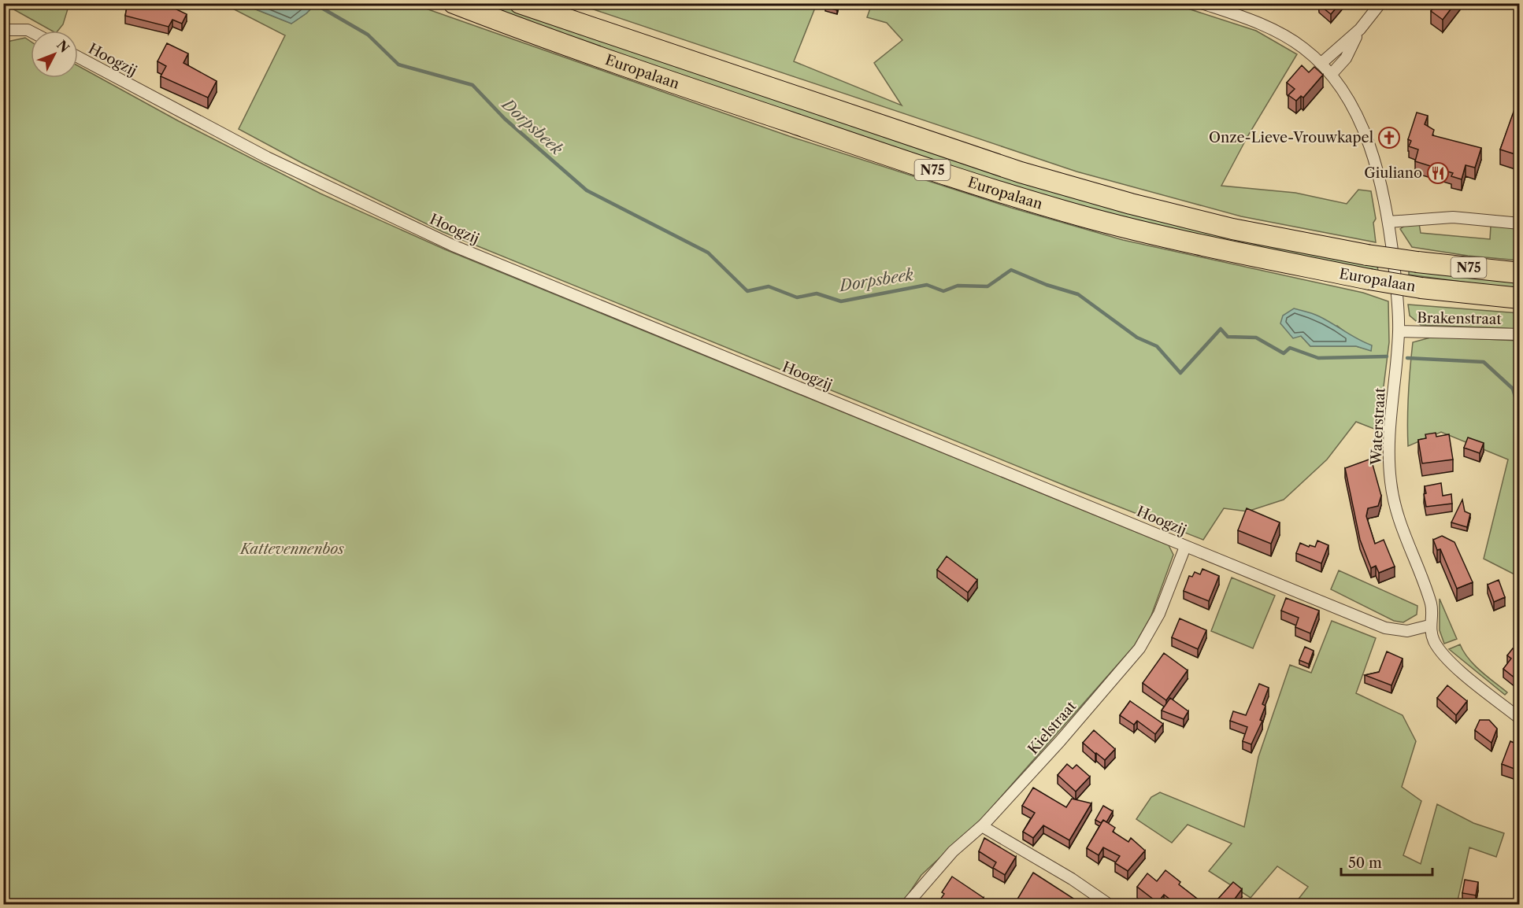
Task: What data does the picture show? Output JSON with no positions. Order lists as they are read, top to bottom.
{
  "streets": {
    "highway": ["Europalaan", "N75"],
    "street": [
      "Hoogzij",
      "Brakenstraat",
      "Waterstraat",
      "Kielstraat"
    ]
  },
  "crossings": [
    ["Hoogzij", "Waterstraat"],
    ["Hoogzij", "Kielstraat"],
    ["Brakenstraat", "Waterstraat"]
  ],
  "water": ["Dorpsbeek"],
  "parks": ["Kattevennenbos"],
  "places": {
    "church": ["Onze-Lieve-Vrouwkapel"],
    "restaurant": ["Giuliano"]
  },
  "scale_bar": "50 m",
  "north": "top right"
}
